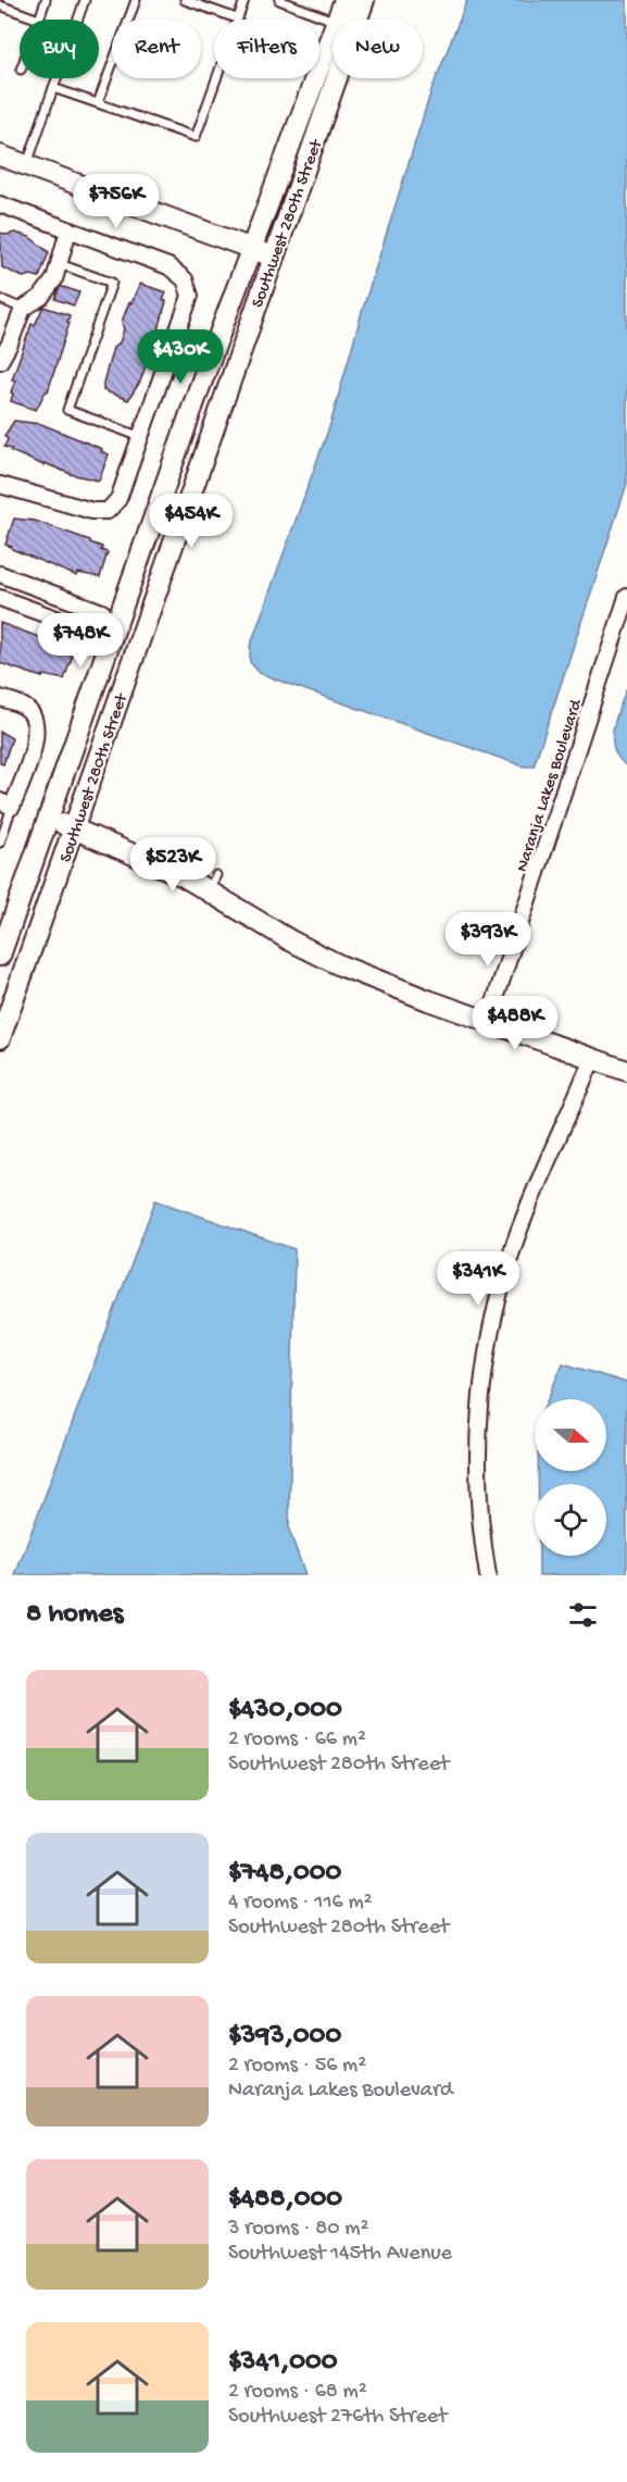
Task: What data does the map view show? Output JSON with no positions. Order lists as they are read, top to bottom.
{
  "streets": {
    "street": ["Southwest 280th Street", "Naranja Lakes Boulevard"]
  },
  "north": "right",
  "page": {
    "chip": [
      "Buy",
      "Rent",
      "Filters",
      "New"
    ],
    "price": [
      "$756K",
      "$430K",
      "$454K",
      "$748K",
      "$523K",
      "$393K",
      "$488K",
      "$341K"
    ],
    "heading": "8 homes",
    "list": [
      {
        "name": "$430,000",
        "note": "2 rooms · 66 m² · Southwest 280th Street"
      },
      {
        "name": "$748,000",
        "note": "4 rooms · 116 m² · Southwest 280th Street"
      },
      {
        "name": "$393,000",
        "note": "2 rooms · 56 m² · Naranja Lakes Boulevard"
      },
      {
        "name": "$488,000",
        "note": "3 rooms · 80 m² · Southwest 145th Avenue"
      },
      {
        "name": "$341,000",
        "note": "2 rooms · 68 m² · Southwest 276th Street"
      }
    ]
  }
}
